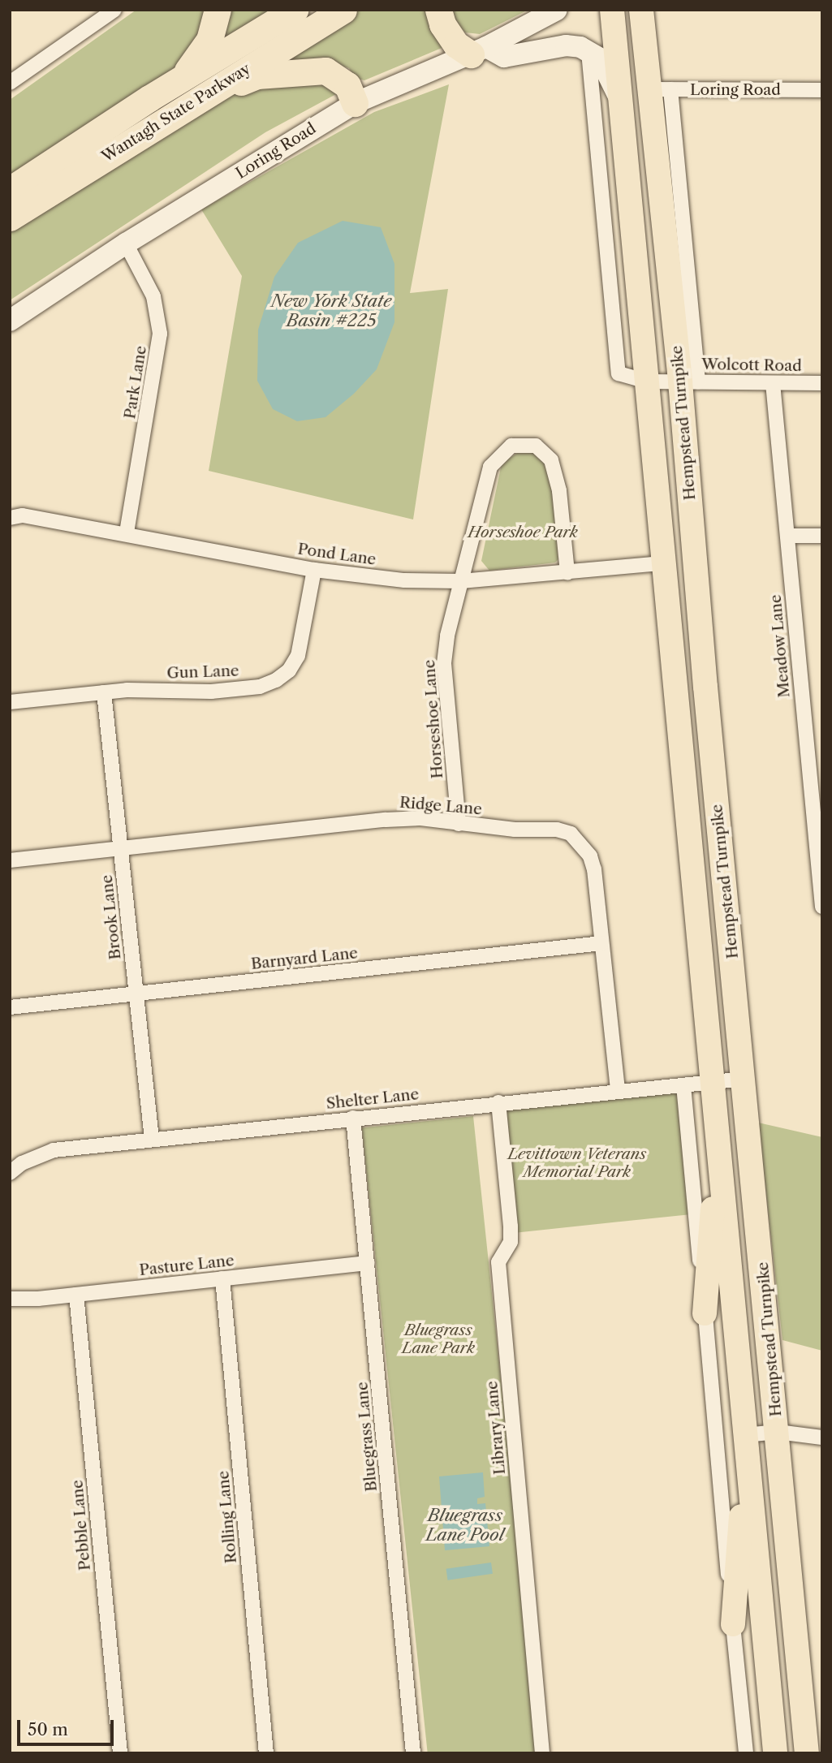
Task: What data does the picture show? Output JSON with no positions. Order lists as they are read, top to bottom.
{
  "streets": {
    "highway": ["Wantagh State Parkway"],
    "main road": ["Hempstead Turnpike"],
    "street": [
      "Loring Road",
      "Wolcott Road",
      "Park Lane",
      "Pond Lane",
      "Meadow Lane",
      "Gun Lane",
      "Horseshoe Lane",
      "Ridge Lane",
      "Brook Lane",
      "Barnyard Lane",
      "Shelter Lane",
      "Pasture Lane",
      "Library Lane",
      "Bluegrass Lane",
      "Rolling Lane",
      "Pebble Lane"
    ]
  },
  "crossings": [
    ["Loring Road", "Park Lane"],
    ["Loring Road", "Hempstead Turnpike"],
    ["Wolcott Road", "Hempstead Turnpike"],
    ["Wolcott Road", "Meadow Lane"],
    ["Park Lane", "Pond Lane"],
    ["Hempstead Turnpike", "Pond Lane"],
    ["Hempstead Turnpike", "Shelter Lane"],
    ["Pond Lane", "Gun Lane"],
    ["Pond Lane", "Horseshoe Lane"],
    ["Gun Lane", "Brook Lane"],
    ["Horseshoe Lane", "Ridge Lane"],
    ["Ridge Lane", "Brook Lane"],
    ["Ridge Lane", "Barnyard Lane"],
    ["Ridge Lane", "Shelter Lane"],
    ["Brook Lane", "Barnyard Lane"],
    ["Brook Lane", "Shelter Lane"],
    ["Shelter Lane", "Library Lane"],
    ["Shelter Lane", "Bluegrass Lane"],
    ["Pasture Lane", "Bluegrass Lane"],
    ["Pasture Lane", "Rolling Lane"],
    ["Pasture Lane", "Pebble Lane"]
  ],
  "water": ["New York State Basin #225", "Bluegrass Lane Pool"],
  "parks": ["Horseshoe Park", "Levittown Veterans Memorial Park", "Bluegrass Lane Park"],
  "scale_bar": "50 m"
}
